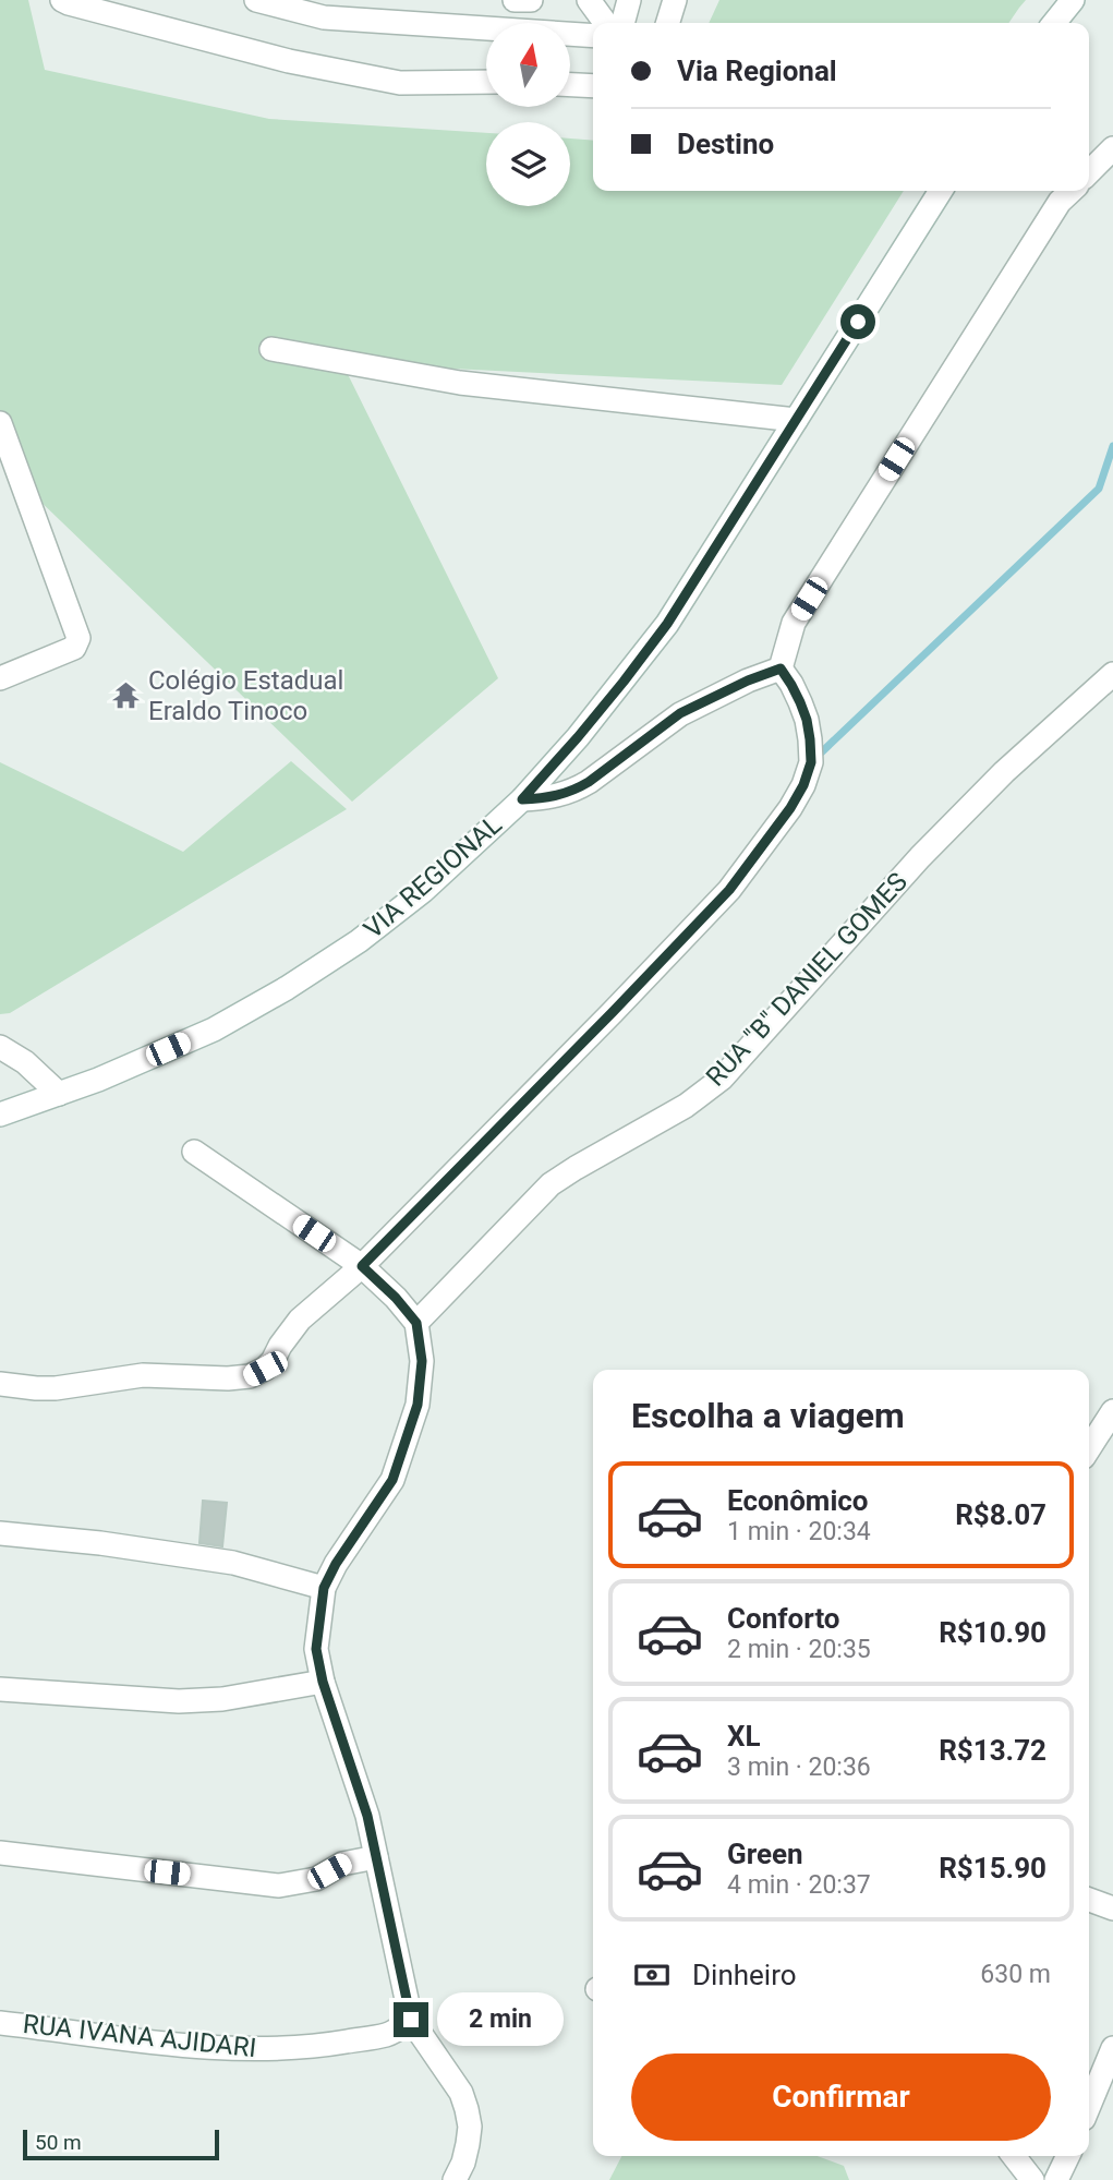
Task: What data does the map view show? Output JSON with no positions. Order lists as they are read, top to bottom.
{
  "streets": {
    "street": ["VIA REGIONAL", "RUA \"B\" DANIEL GOMES", "RUA IVANA AJIDARI"]
  },
  "places": {
    "temple": ["Colégio Estadual Eraldo Tinoco"]
  },
  "scale_bar": "50 m",
  "north": "top",
  "page": {
    "banner": ["Via Regional", "Destino"],
    "heading": "Escolha a viagem",
    "list": [
      {
        "name": "Econômico",
        "note": "1 min · 20:34",
        "value": "R$8.07"
      },
      {
        "name": "Conforto",
        "note": "2 min · 20:35",
        "value": "R$10.90"
      },
      {
        "name": "XL",
        "note": "3 min · 20:36",
        "value": "R$13.72"
      },
      {
        "name": "Green",
        "note": "4 min · 20:37",
        "value": "R$15.90"
      }
    ],
    "pay": ["Dinheiro", "630 m"],
    "bubble": "2 min",
    "buttons": "Confirmar",
    "scale": "50 m"
  }
}
